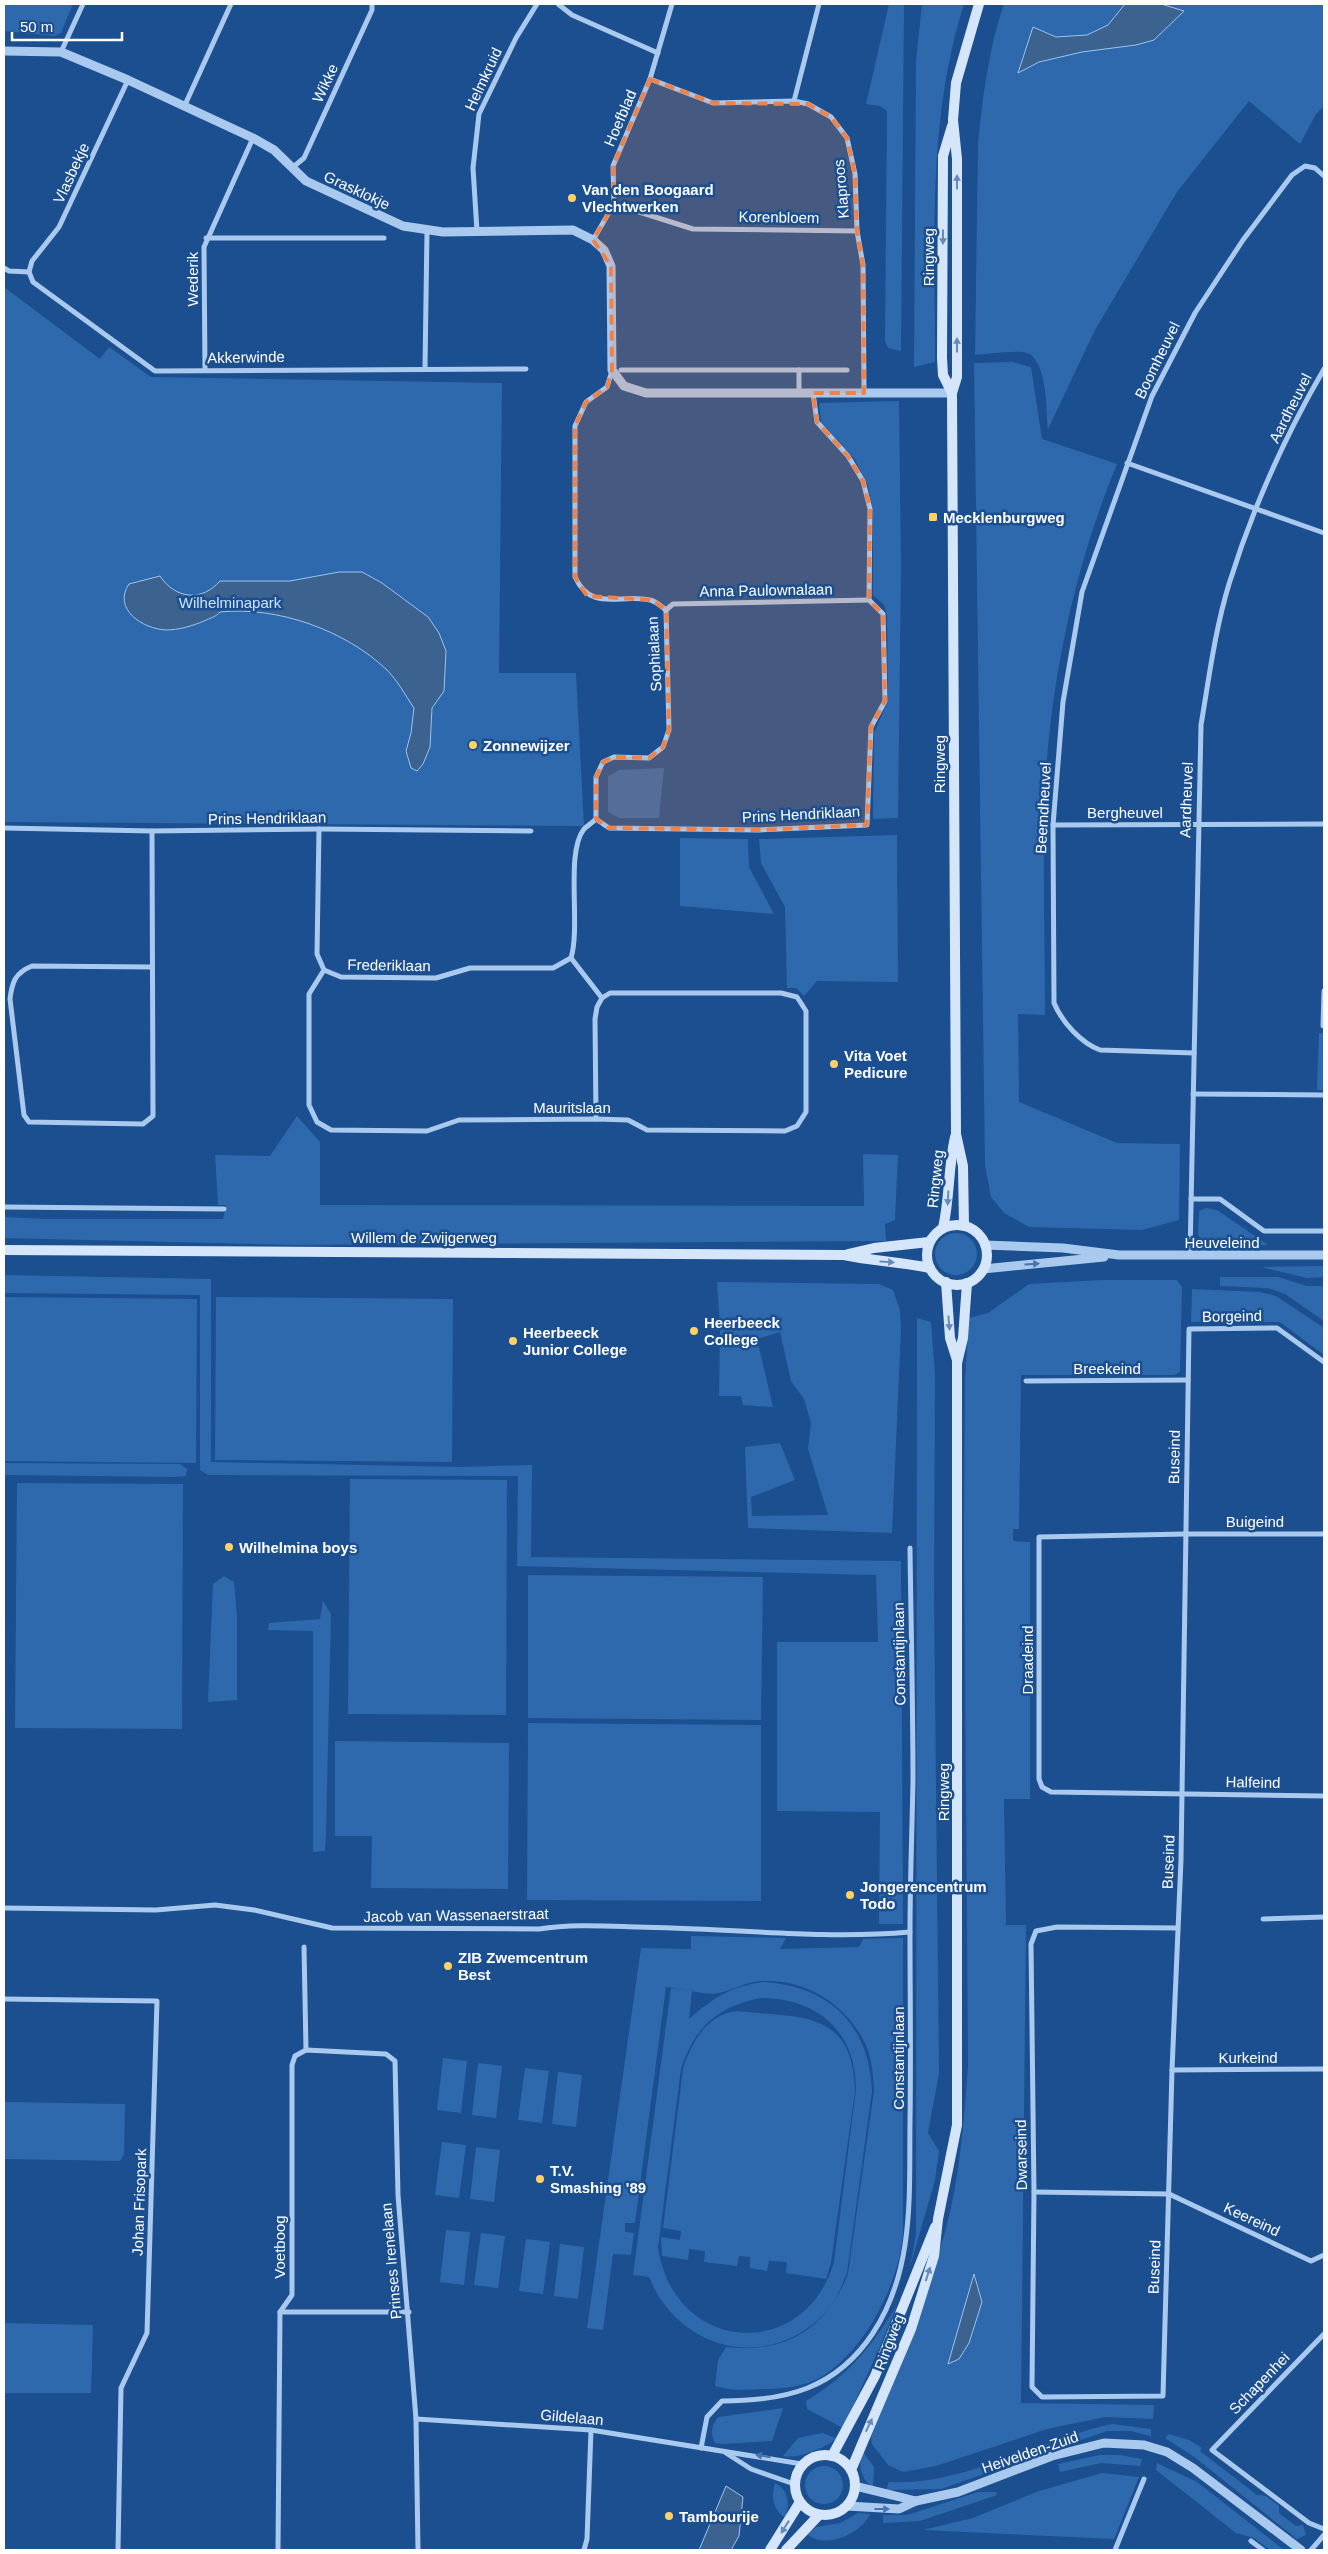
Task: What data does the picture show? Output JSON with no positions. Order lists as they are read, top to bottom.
{
  "streets": {
    "main road": ["Ringweg", "Willem de Zwijgerweg"],
    "street": [
      "Helmkruid",
      "Wikke",
      "Hoefblad",
      "Vlasbekje",
      "Klaproos",
      "Grasklokje",
      "Korenbloem",
      "Wederik",
      "Akkerwinde",
      "Boomheuvel",
      "Aardheuvel",
      "Anna Paulownalaan",
      "Sophialaan",
      "Beemdheuvel",
      "Bergheuvel",
      "Prins Hendriklaan",
      "Frederiklaan",
      "Mauritslaan",
      "Heuveleind",
      "Borgeind",
      "Breekeind",
      "Buseind",
      "Buigeind",
      "Constantijnlaan",
      "Draadeind",
      "Halfeind",
      "Jacob van Wassenaerstraat",
      "Kurkeind",
      "Dwarseind",
      "Johan Frisopark",
      "Keereind",
      "Voetboog",
      "Prinses Irenelaan",
      "Schapenhei",
      "Gildelaan",
      "Heivelden-Zuid"
    ]
  },
  "crossings": [
    ["Helmkruid", "Grasklokje"],
    ["Wikke", "Grasklokje"],
    ["Hoefblad", "Klaproos"],
    ["Hoefblad", "Korenbloem"],
    ["Vlasbekje", "Grasklokje"],
    ["Vlasbekje", "Akkerwinde"],
    ["Klaproos", "Korenbloem"],
    ["Grasklokje", "Wederik"],
    ["Grasklokje", "Sophialaan"],
    ["Ringweg", "Willem de Zwijgerweg"],
    ["Ringweg", "Heuveleind"],
    ["Ringweg", "Gildelaan"],
    ["Ringweg", "Heivelden-Zuid"],
    ["Wederik", "Akkerwinde"],
    ["Boomheuvel", "Beemdheuvel"],
    ["Aardheuvel", "Beemdheuvel"],
    ["Aardheuvel", "Bergheuvel"],
    ["Aardheuvel", "Heuveleind"],
    ["Anna Paulownalaan", "Sophialaan"],
    ["Anna Paulownalaan", "Prins Hendriklaan"],
    ["Sophialaan", "Prins Hendriklaan"],
    ["Beemdheuvel", "Bergheuvel"],
    ["Frederiklaan", "Mauritslaan"],
    ["Willem de Zwijgerweg", "Heuveleind"],
    ["Borgeind", "Buseind"],
    ["Breekeind", "Buseind"],
    ["Buseind", "Buigeind"],
    ["Buseind", "Draadeind"],
    ["Buseind", "Halfeind"],
    ["Buseind", "Kurkeind"],
    ["Buseind", "Dwarseind"],
    ["Buseind", "Keereind"],
    ["Buigeind", "Draadeind"],
    ["Constantijnlaan", "Jacob van Wassenaerstraat"],
    ["Constantijnlaan", "Gildelaan"],
    ["Draadeind", "Halfeind"],
    ["Voetboog", "Prinses Irenelaan"],
    ["Prinses Irenelaan", "Gildelaan"],
    ["Gildelaan", "Heivelden-Zuid"]
  ],
  "parks": ["Wilhelminapark"],
  "places": {
    "other": [
      "Van den Boogaard Vlechtwerken",
      "Zonnewijzer",
      "Vita Voet Pedicure",
      "Heerbeeck College",
      "Heerbeeck Junior College",
      "Wilhelmina boys",
      "Jongerencentrum Todo",
      "ZIB Zwemcentrum Best",
      "T.V. Smashing '89",
      "Tambourije"
    ],
    "transit": ["Mecklenburgweg"]
  },
  "scale_bar": "50 m"
}
